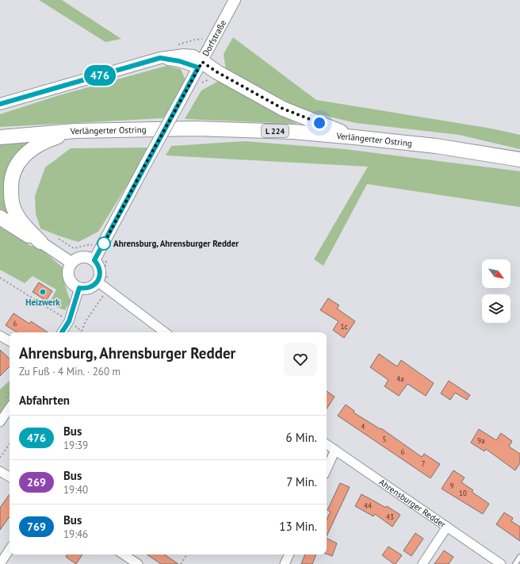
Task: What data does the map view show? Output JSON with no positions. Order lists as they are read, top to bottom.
{
  "streets": {
    "main road": ["Verlängerter Ostring", "L 224"],
    "street": ["Dorfstraße", "Ahrensburger Redder"]
  },
  "places": ["Ahrensburg, Ahrensburger Redder", "Heizwerk"],
  "lines": ["bus line 476"],
  "house_numbers": [
    "6",
    "1c",
    "4a",
    "4",
    "5",
    "9a",
    "6",
    "7",
    "9",
    "10",
    "44",
    "43"
  ],
  "north": "bottom right",
  "page": {
    "on_map": "476",
    "heading": [
      ["Ahrensburg, Ahrensburger Redder", "Zu Fuß · 4 Min. · 260 m"],
      "Abfahrten"
    ],
    "list": [
      {
        "mark": "476",
        "name": "Bus",
        "note": "19:39",
        "value": "6 Min."
      },
      {
        "mark": "269",
        "name": "Bus",
        "note": "19:40",
        "value": "7 Min."
      },
      {
        "mark": "769",
        "name": "Bus",
        "note": "19:46",
        "value": "13 Min."
      }
    ]
  }
}
